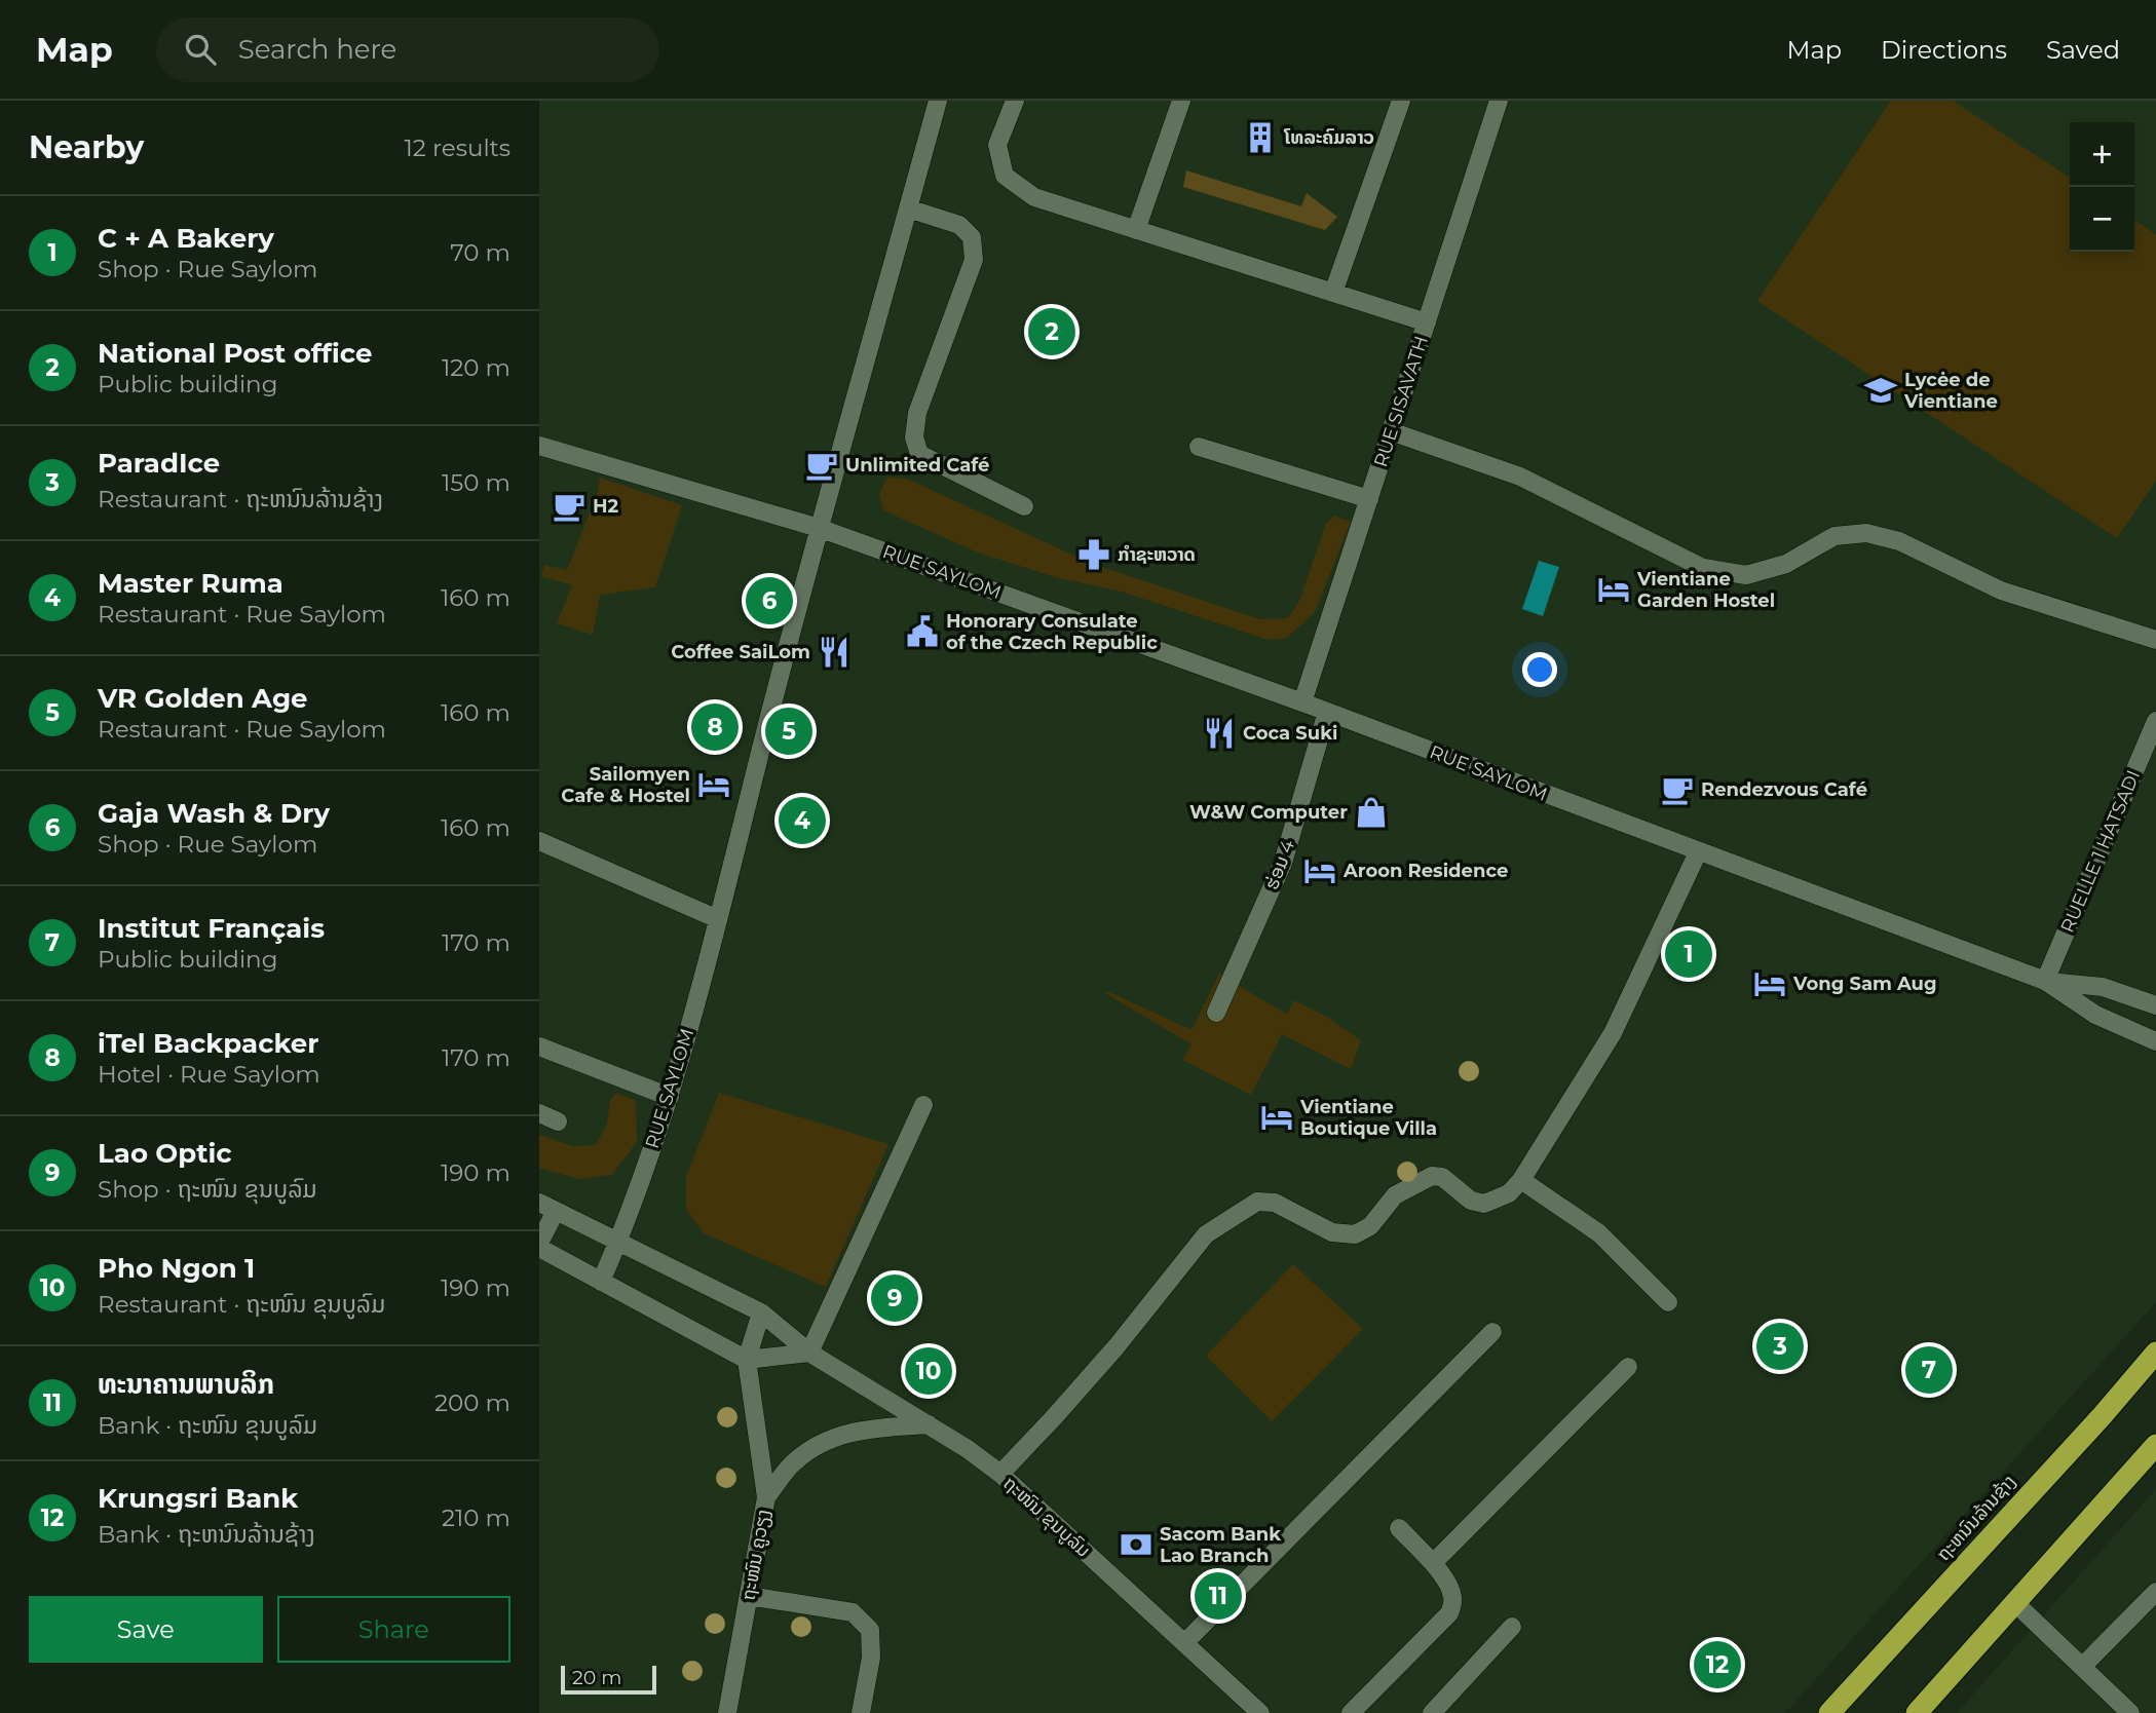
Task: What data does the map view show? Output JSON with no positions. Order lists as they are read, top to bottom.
{
  "streets": {
    "highway": ["ຖະຫນົນລ້ານຊ້າງ"],
    "street": [
      "RUE SISAVATH",
      "RUE SAYLOM",
      "RUELLE 1 HATSADI",
      "ຮ່ອມ 4",
      "ຖະໜົນ ຂຸນບູລົມ",
      "ຖະໜົນ ຄູວຽງ"
    ]
  },
  "crossings": [
    ["RUE SISAVATH", "RUE SAYLOM"],
    ["RUE SAYLOM", "RUELLE 1 HATSADI"],
    ["RUE SAYLOM", "ຮ່ອມ 4"],
    ["RUE SAYLOM", "ຖະໜົນ ຂຸນບູລົມ"],
    ["ຖະໜົນ ຂຸນບູລົມ", "ຖະໜົນ ຄູວຽງ"]
  ],
  "places": {
    "building": ["ໂທລະຄົມລາວ"],
    "school or university": ["Lycėe de Vientiane"],
    "cafe": ["Unlimited Café", "H2", "Rendezvous Café"],
    "pharmacy": ["ກໍາຊະຫວາດ"],
    "hotel": [
      "Vientiane Garden Hostel",
      "Sailomyen Cafe & Hostel",
      "Aroon Residence",
      "Vong Sam Aug",
      "Vientiane Boutique Villa"
    ],
    "public building": ["Honorary Consulate of the Czech Republic"],
    "restaurant": ["Coffee SaiLom", "Coca Suki"],
    "shop": ["W&W Computer"],
    "bank": ["Sacom Bank Lao Branch"]
  },
  "scale_bar": "20 m",
  "page": {
    "header": "Map",
    "search": "Search here",
    "nav": ["Map", "Directions", "Saved"],
    "heading": ["Nearby", "12 results"],
    "map_buttons": ["+", "−"],
    "list": [
      {
        "mark": "1",
        "name": "C + A Bakery",
        "note": "Shop · Rue Saylom",
        "value": "70 m"
      },
      {
        "mark": "2",
        "name": "National Post office",
        "note": "Public building",
        "value": "120 m"
      },
      {
        "mark": "3",
        "name": "ParadIce",
        "note": "Restaurant · ຖະຫນົນລ້ານຊ້າງ",
        "value": "150 m"
      },
      {
        "mark": "4",
        "name": "Master Ruma",
        "note": "Restaurant · Rue Saylom",
        "value": "160 m"
      },
      {
        "mark": "5",
        "name": "VR Golden Age",
        "note": "Restaurant · Rue Saylom",
        "value": "160 m"
      },
      {
        "mark": "6",
        "name": "Gaja Wash & Dry",
        "note": "Shop · Rue Saylom",
        "value": "160 m"
      },
      {
        "mark": "7",
        "name": "Institut Français",
        "note": "Public building",
        "value": "170 m"
      },
      {
        "mark": "8",
        "name": "iTel Backpacker",
        "note": "Hotel · Rue Saylom",
        "value": "170 m"
      },
      {
        "mark": "9",
        "name": "Lao Optic",
        "note": "Shop · ຖະໜົນ ຂຸນບູລົມ",
        "value": "190 m"
      },
      {
        "mark": "10",
        "name": "Pho Ngon 1",
        "note": "Restaurant · ຖະໜົນ ຂຸນບູລົມ",
        "value": "190 m"
      },
      {
        "mark": "11",
        "name": "ທະນາຄານພາບລິກ",
        "note": "Bank · ຖະໜົນ ຂຸນບູລົມ",
        "value": "200 m"
      },
      {
        "mark": "12",
        "name": "Krungsri Bank",
        "note": "Bank · ຖະຫນົນລ້ານຊ້າງ",
        "value": "210 m"
      }
    ],
    "pins": [
      "2",
      "6",
      "8",
      "5",
      "4",
      "1",
      "9",
      "3",
      "7",
      "10",
      "11",
      "12"
    ],
    "buttons": ["Save", "Share"],
    "scale": "20 m"
  }
}
